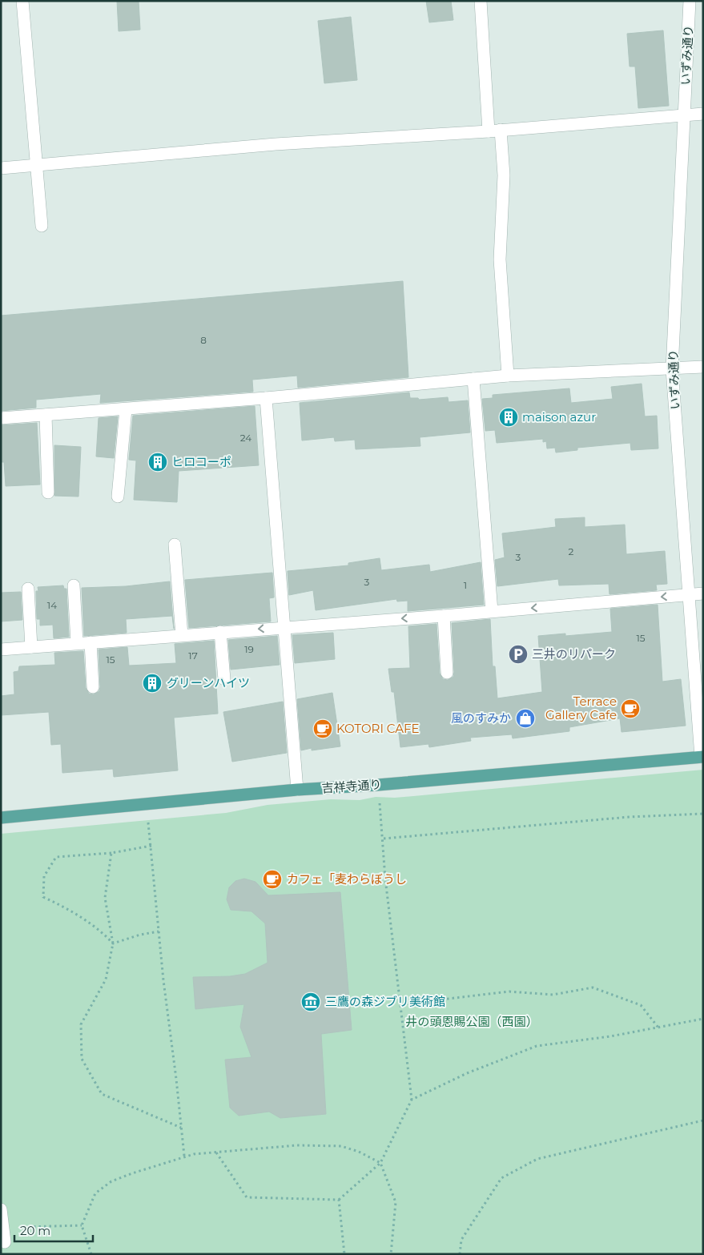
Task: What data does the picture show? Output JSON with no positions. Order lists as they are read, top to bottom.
{
  "streets": {
    "main road": ["吉祥寺通り"],
    "street": ["いずみ通り"]
  },
  "crossings": [
    ["いずみ通り", "吉祥寺通り"]
  ],
  "parks": ["井の頭恩賜公園（西園）"],
  "places": {
    "building": ["maison azur", "ヒロコーポ", "グリーンハイツ"],
    "parking": ["三井のリパーク"],
    "cafe": ["Terrace Gallery Cafe", "KOTORI CAFE", "カフェ「麦わらぼうし"],
    "shop": ["風のすみか"],
    "museum": ["三鷹の森ジブリ美術館"]
  },
  "house_numbers": [
    "8",
    "24",
    "2",
    "3",
    "3",
    "1",
    "14",
    "15",
    "19",
    "17",
    "15"
  ],
  "scale_bar": "20 m"
}
